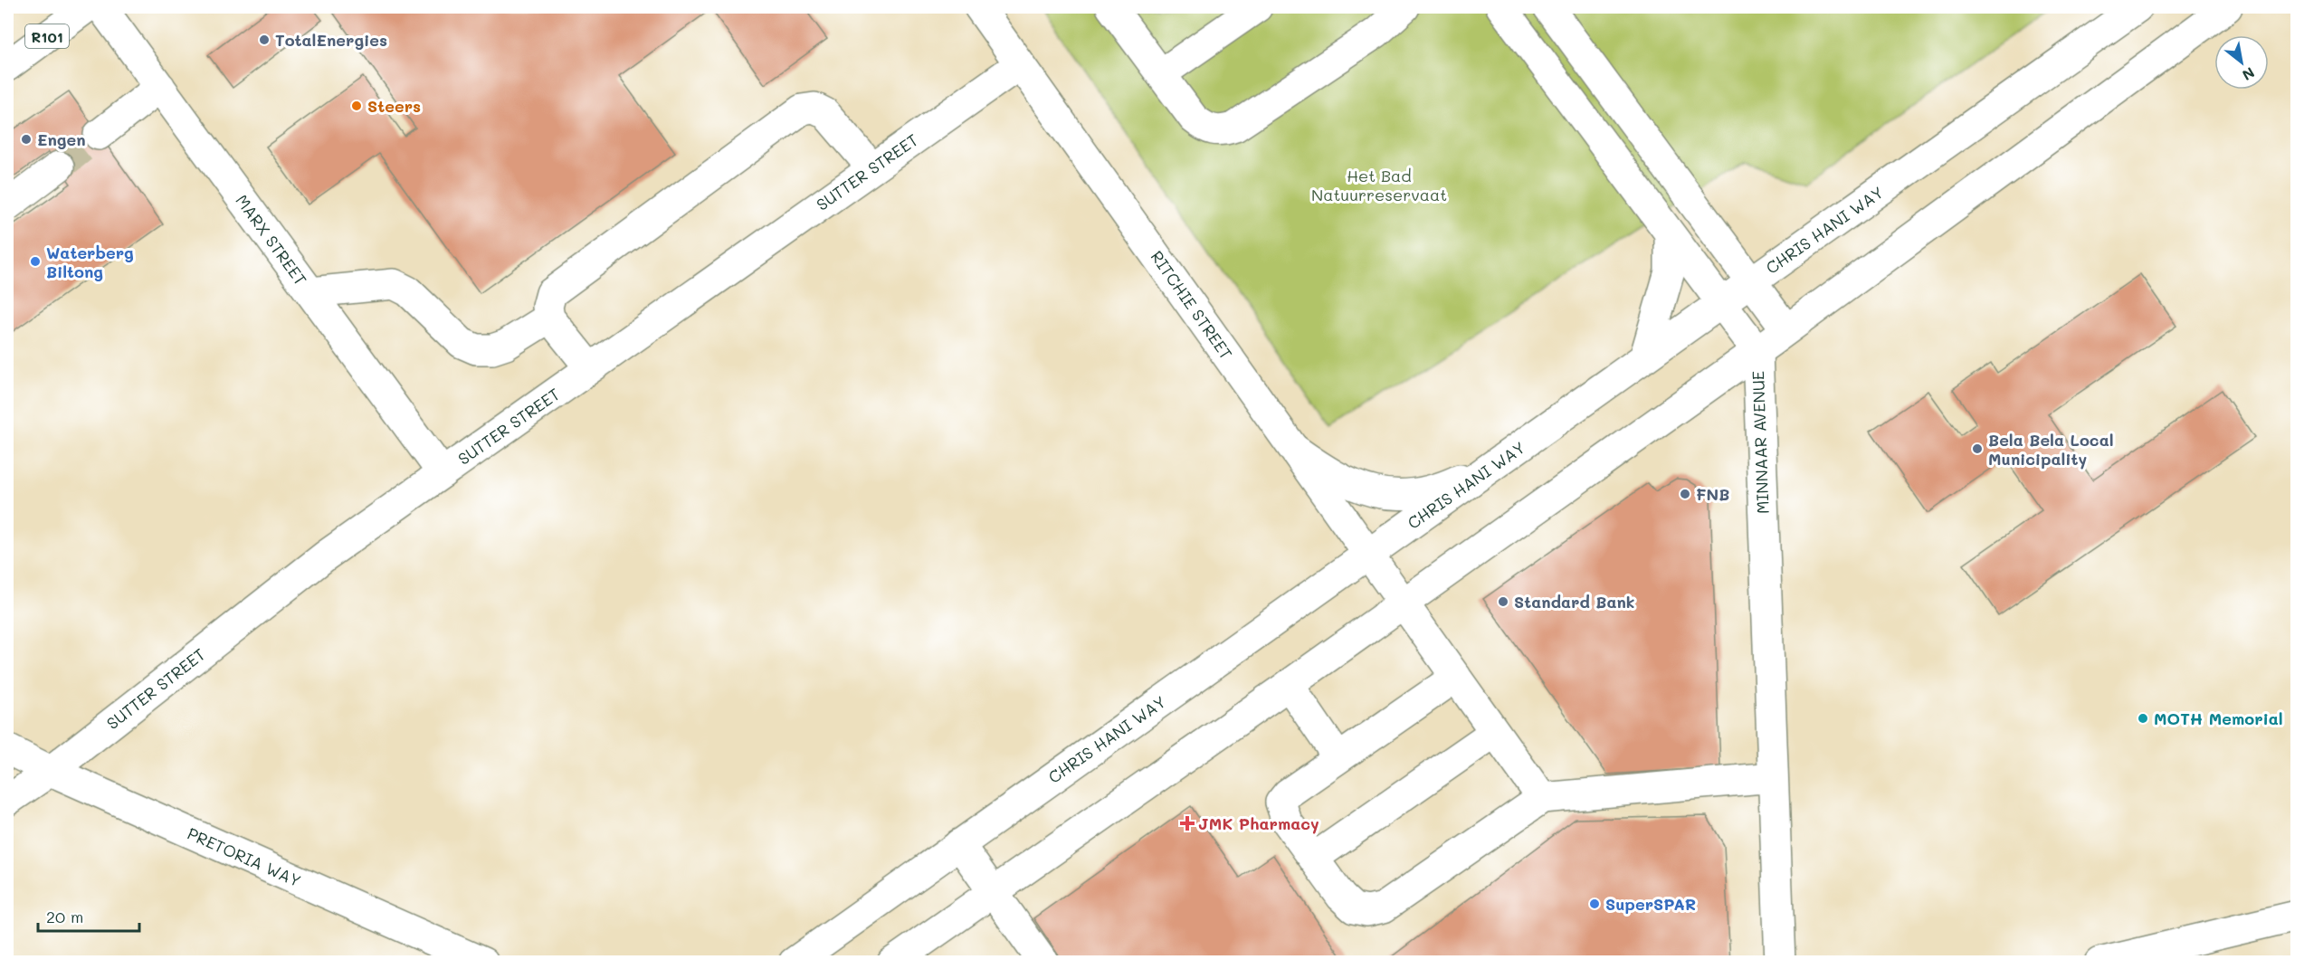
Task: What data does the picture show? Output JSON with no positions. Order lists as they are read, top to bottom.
{
  "streets": {
    "street": [
      "R101",
      "SUTTER STREET",
      "CHRIS HANI WAY",
      "MARX STREET",
      "RITCHIE STREET",
      "MINNAAR AVENUE",
      "PRETORIA WAY"
    ]
  },
  "crossings": [
    ["SUTTER STREET", "MARX STREET"],
    ["SUTTER STREET", "RITCHIE STREET"],
    ["SUTTER STREET", "PRETORIA WAY"],
    ["CHRIS HANI WAY", "RITCHIE STREET"],
    ["CHRIS HANI WAY", "MINNAAR AVENUE"]
  ],
  "parks": ["Het Bad Natuurreservaat"],
  "places": {
    "other": [
      "TotalEnergies",
      "Steers",
      "Engen",
      "Waterberg Biltong",
      "Bela Bela Local Municipality",
      "FNB",
      "Standard Bank",
      "MOTH Memorial",
      "SuperSPAR"
    ],
    "health": ["JMK Pharmacy"]
  },
  "scale_bar": "20 m",
  "north": "bottom right"
}
